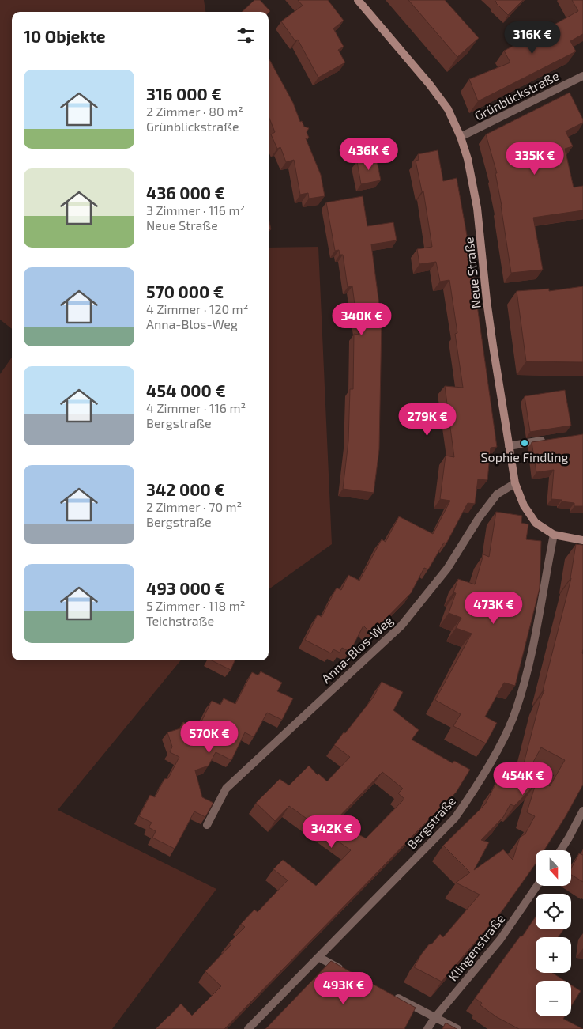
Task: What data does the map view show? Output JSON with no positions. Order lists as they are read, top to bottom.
{
  "streets": {
    "street": [
      "Grünblickstraße",
      "Neue Straße",
      "Anna-Blos-Weg",
      "Bergstraße",
      "Klingenstraße"
    ]
  },
  "crossings": [
    ["Grünblickstraße", "Neue Straße"],
    ["Neue Straße", "Anna-Blos-Weg"],
    ["Neue Straße", "Bergstraße"]
  ],
  "places": ["Sophie Findling"],
  "north": "bottom",
  "page": {
    "heading": "10 Objekte",
    "price": [
      "316K €",
      "436K €",
      "335K €",
      "340K €",
      "279K €",
      "473K €",
      "570K €",
      "454K €",
      "342K €",
      "493K €"
    ],
    "list": [
      {
        "name": "316 000 €",
        "note": "2 Zimmer · 80 m² · Grünblickstraße"
      },
      {
        "name": "436 000 €",
        "note": "3 Zimmer · 116 m² · Neue Straße"
      },
      {
        "name": "570 000 €",
        "note": "4 Zimmer · 120 m² · Anna-Blos-Weg"
      },
      {
        "name": "454 000 €",
        "note": "4 Zimmer · 116 m² · Bergstraße"
      },
      {
        "name": "342 000 €",
        "note": "2 Zimmer · 70 m² · Bergstraße"
      },
      {
        "name": "493 000 €",
        "note": "5 Zimmer · 118 m² · Teichstraße"
      }
    ],
    "map_buttons": ["+", "−"]
  }
}
